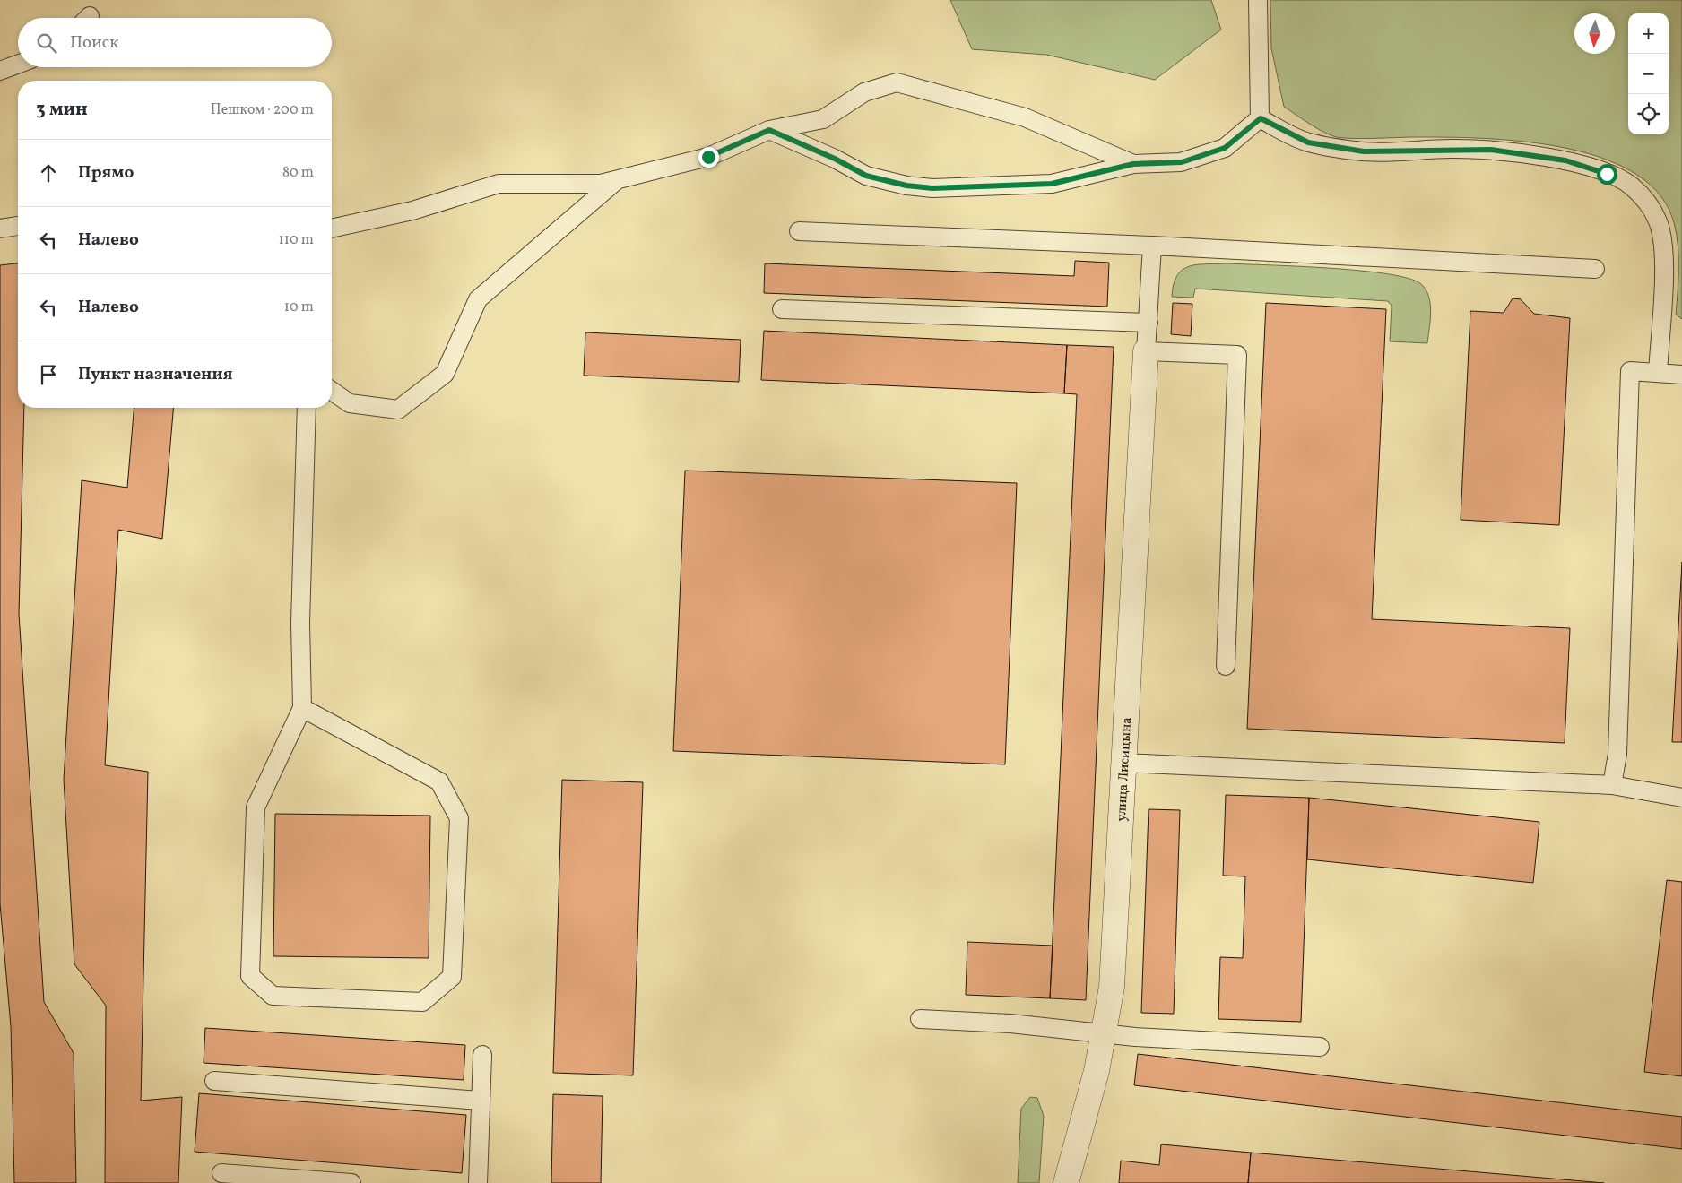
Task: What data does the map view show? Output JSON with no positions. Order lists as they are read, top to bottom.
{
  "streets": {
    "street": ["улица Лисицына"]
  },
  "north": "bottom",
  "page": {
    "map_buttons": ["+", "−"],
    "search": "Поиск",
    "heading": ["3 мин", "Пешком · 200 m"],
    "list": [
      ["Прямо", "80 m"],
      ["Налево", "110 m"],
      ["Налево", "10 m"],
      "Пункт назначения"
    ]
  }
}
